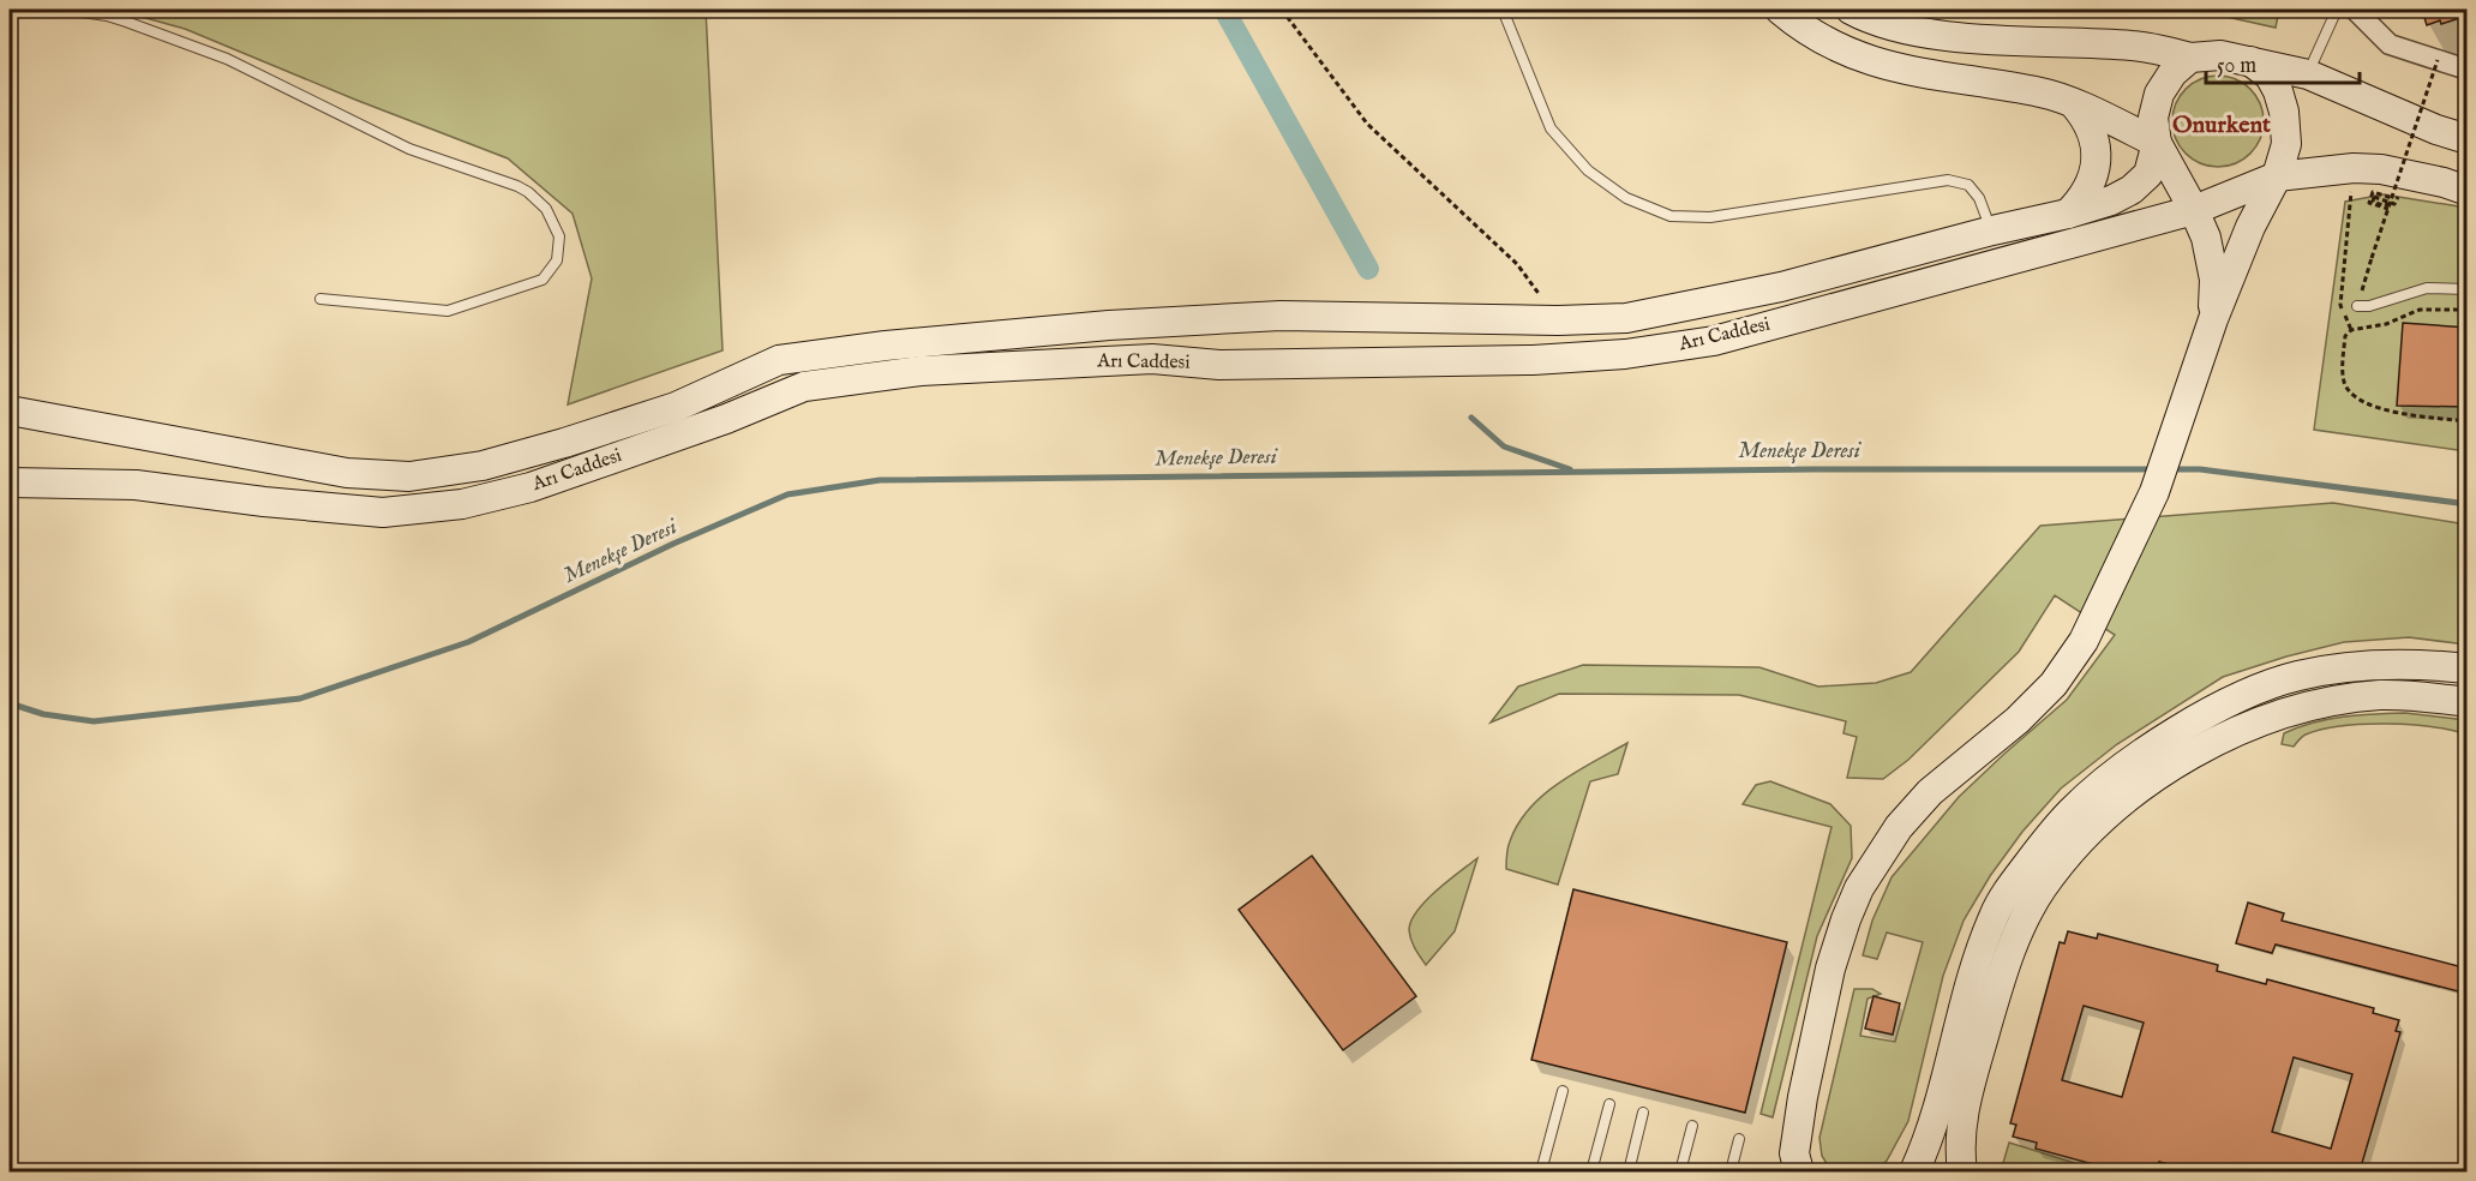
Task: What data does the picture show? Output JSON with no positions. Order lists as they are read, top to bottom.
{
  "streets": {
    "main road": ["Arı Caddesi"]
  },
  "districts": ["Onurkent"],
  "water": ["Menekşe Deresi"],
  "scale_bar": "50 m"
}
